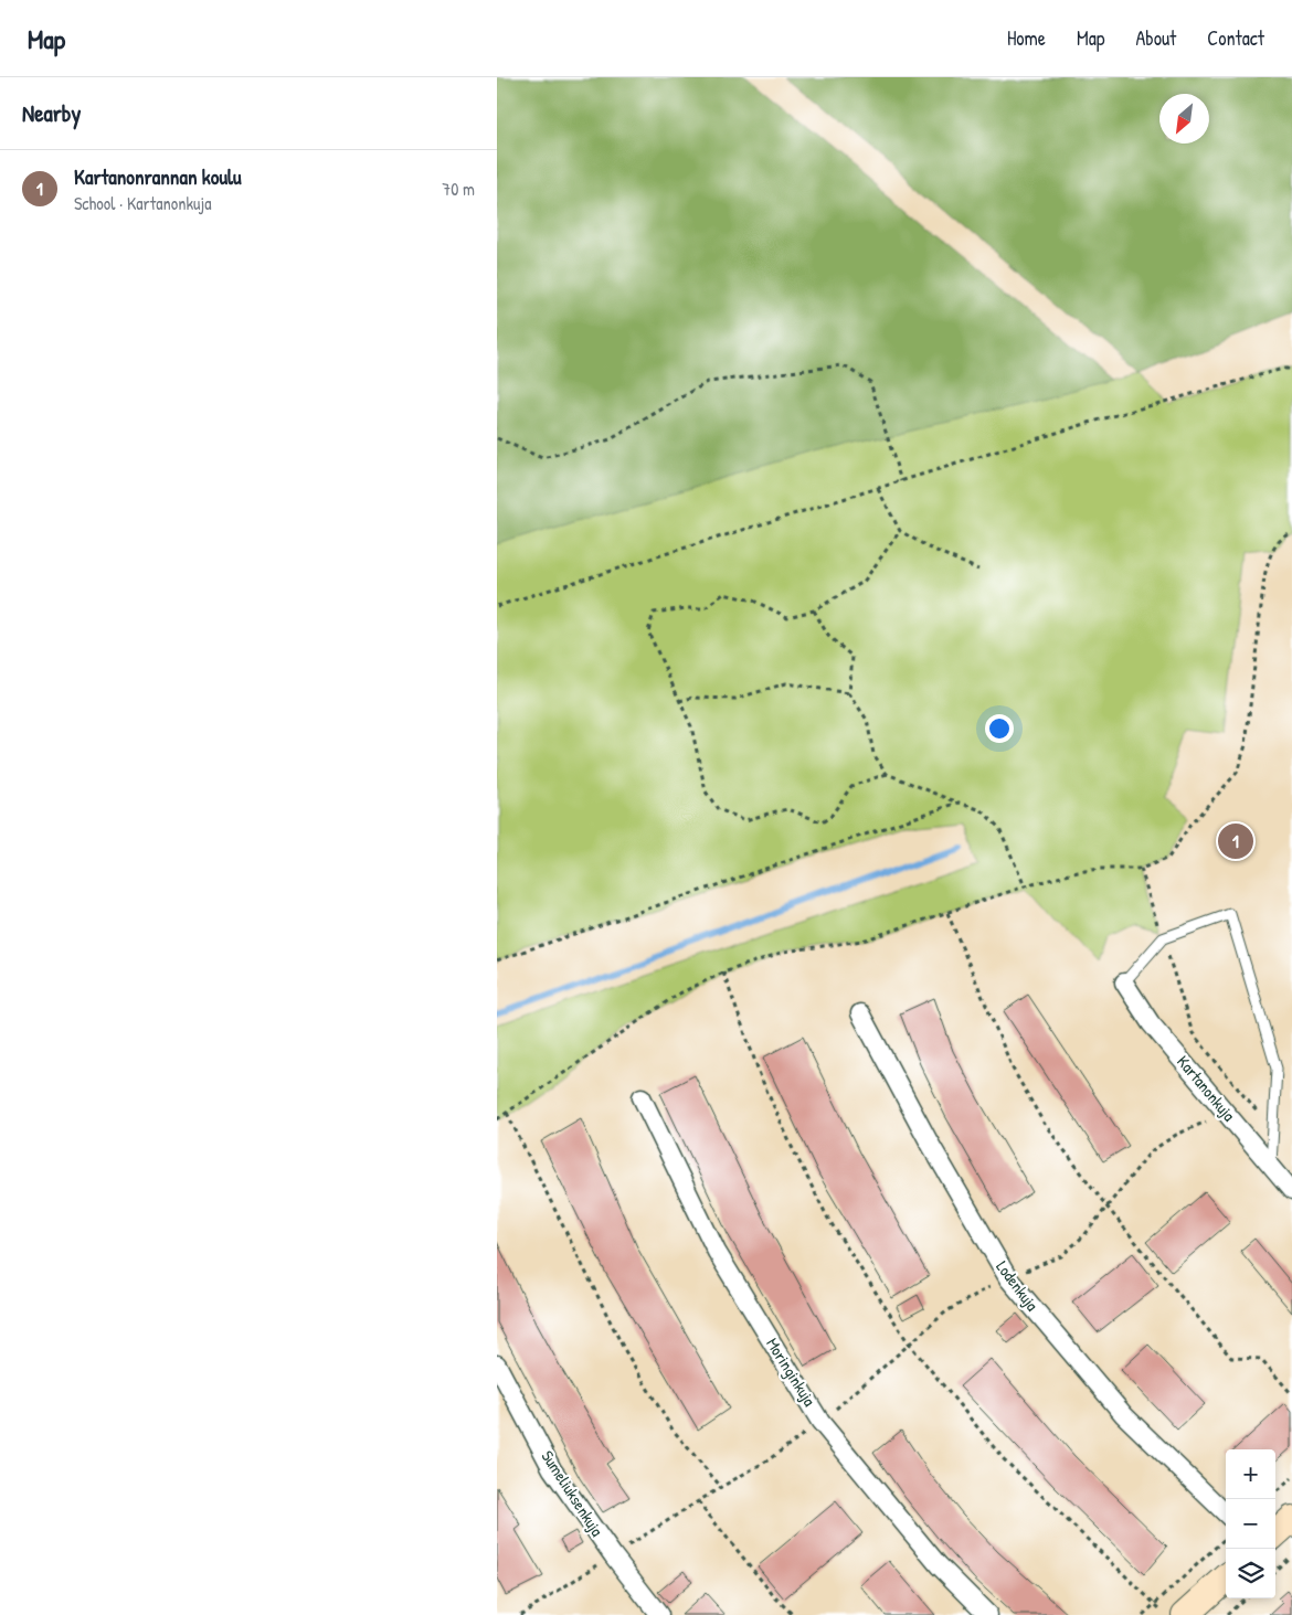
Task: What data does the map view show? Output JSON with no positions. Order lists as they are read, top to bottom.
{
  "streets": {
    "street": [
      "Kartanonkuja",
      "Lodenkuja",
      "Moringinkuja",
      "Sumeliuksenkuja"
    ]
  },
  "north": "bottom left",
  "page": {
    "header": "Map",
    "nav": [
      "Home",
      "Map",
      "About",
      "Contact"
    ],
    "heading": "Nearby",
    "list": [
      {
        "mark": "1",
        "name": "Kartanonrannan koulu",
        "note": "School · Kartanonkuja",
        "value": "70 m"
      }
    ],
    "pins": "1",
    "map_buttons": ["+", "−"]
  }
}
